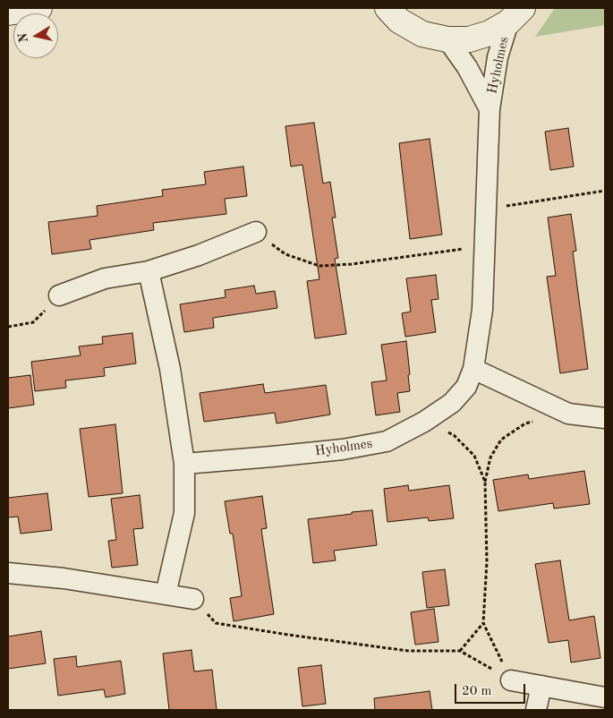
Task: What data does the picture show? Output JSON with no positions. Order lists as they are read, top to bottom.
{
  "streets": {
    "street": ["Hyholmes"]
  },
  "scale_bar": "20 m",
  "north": "left"
}
